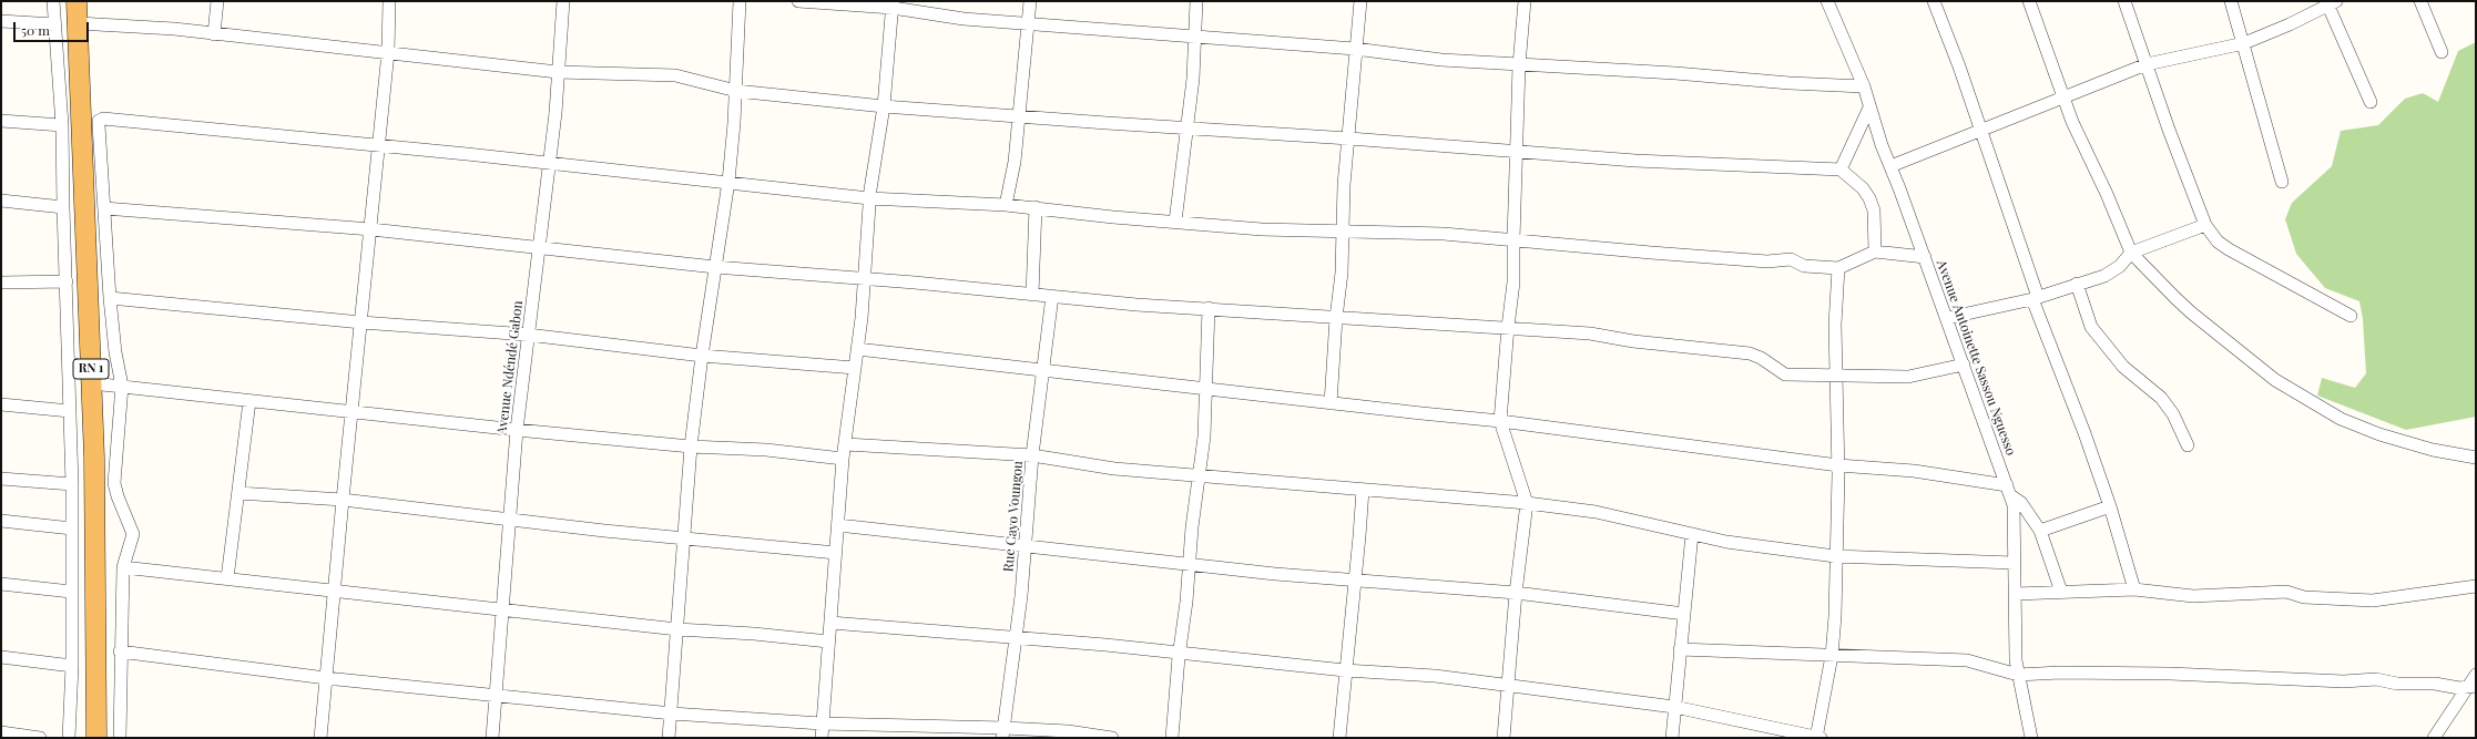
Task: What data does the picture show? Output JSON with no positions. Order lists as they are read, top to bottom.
{
  "streets": {
    "highway": ["RN 1"],
    "street": ["Avenue Antoinette Sassou Nguesso", "Avenue Ndéndé Gabon", "Rue Cayo Voungou"]
  },
  "scale_bar": "50 m"
}
